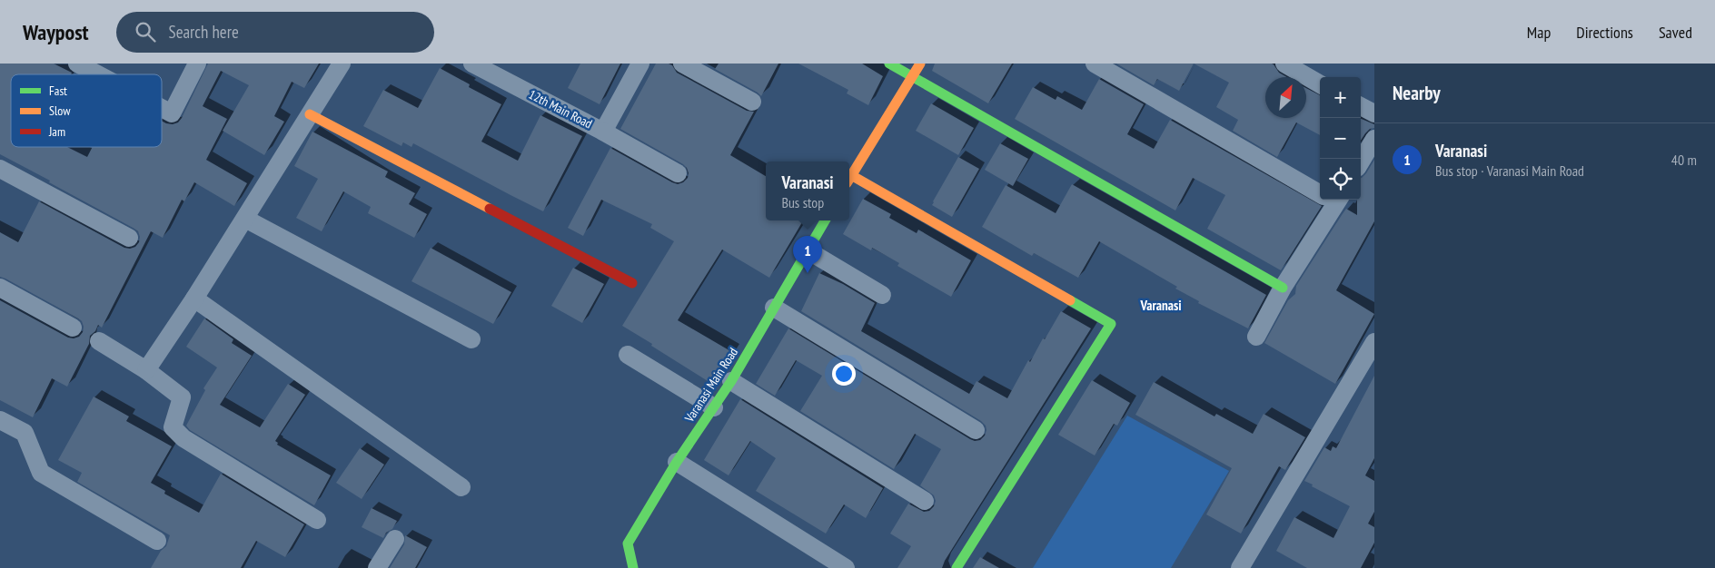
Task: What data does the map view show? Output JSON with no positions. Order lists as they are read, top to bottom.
{
  "streets": {
    "street": ["12th Main Road", "Varanasi Main Road"]
  },
  "districts": ["Varanasi"],
  "legend": ["Fast", "Slow", "Jam"],
  "north": "top right",
  "page": {
    "header": "Waypost",
    "search": "Search here",
    "nav": ["Map", "Directions", "Saved"],
    "heading": "Nearby",
    "map_buttons": ["+", "−"],
    "list": [
      {
        "mark": "1",
        "name": "Varanasi",
        "note": "Bus stop · Varanasi Main Road",
        "value": "40 m"
      }
    ],
    "popup": ["Varanasi", "Bus stop"],
    "pins": "1"
  }
}
